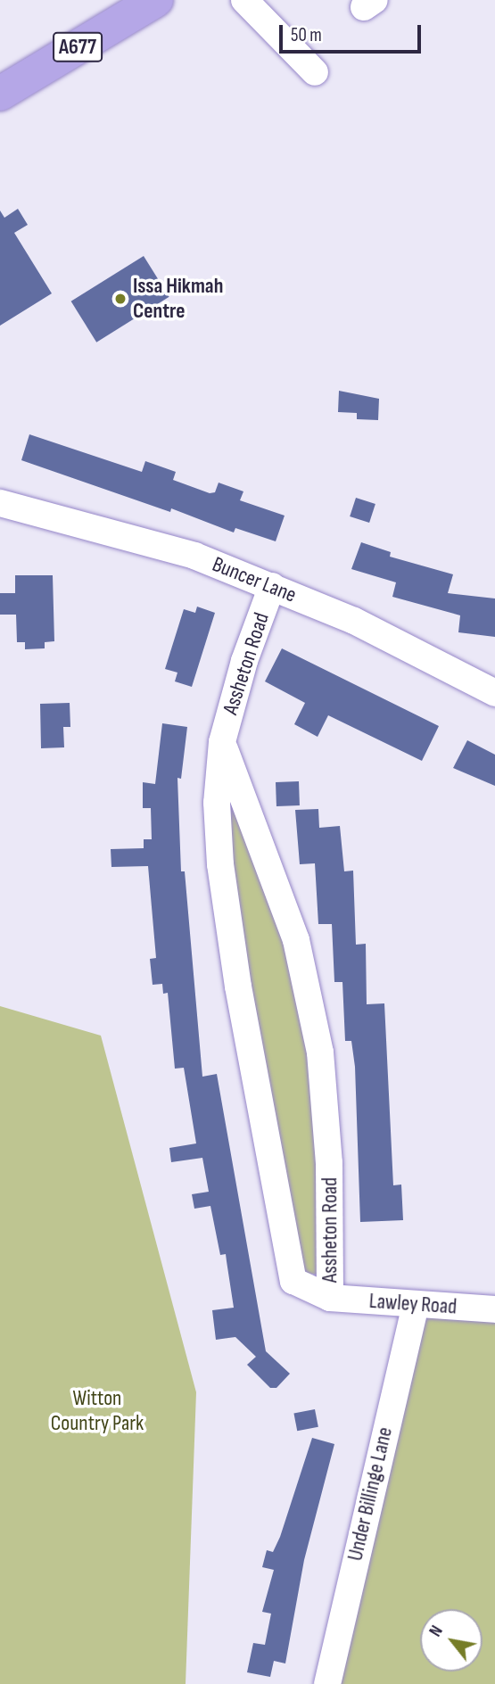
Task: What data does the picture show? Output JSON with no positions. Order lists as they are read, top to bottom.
{
  "streets": {
    "highway": ["A677"],
    "street": [
      "Buncer Lane",
      "Assheton Road",
      "Lawley Road",
      "Under Billinge Lane"
    ]
  },
  "crossings": [
    ["Buncer Lane", "Assheton Road"],
    ["Assheton Road", "Lawley Road"],
    ["Lawley Road", "Under Billinge Lane"]
  ],
  "parks": ["Witton Country Park"],
  "places": ["Issa Hikmah Centre"],
  "scale_bar": "50 m",
  "north": "top left"
}
